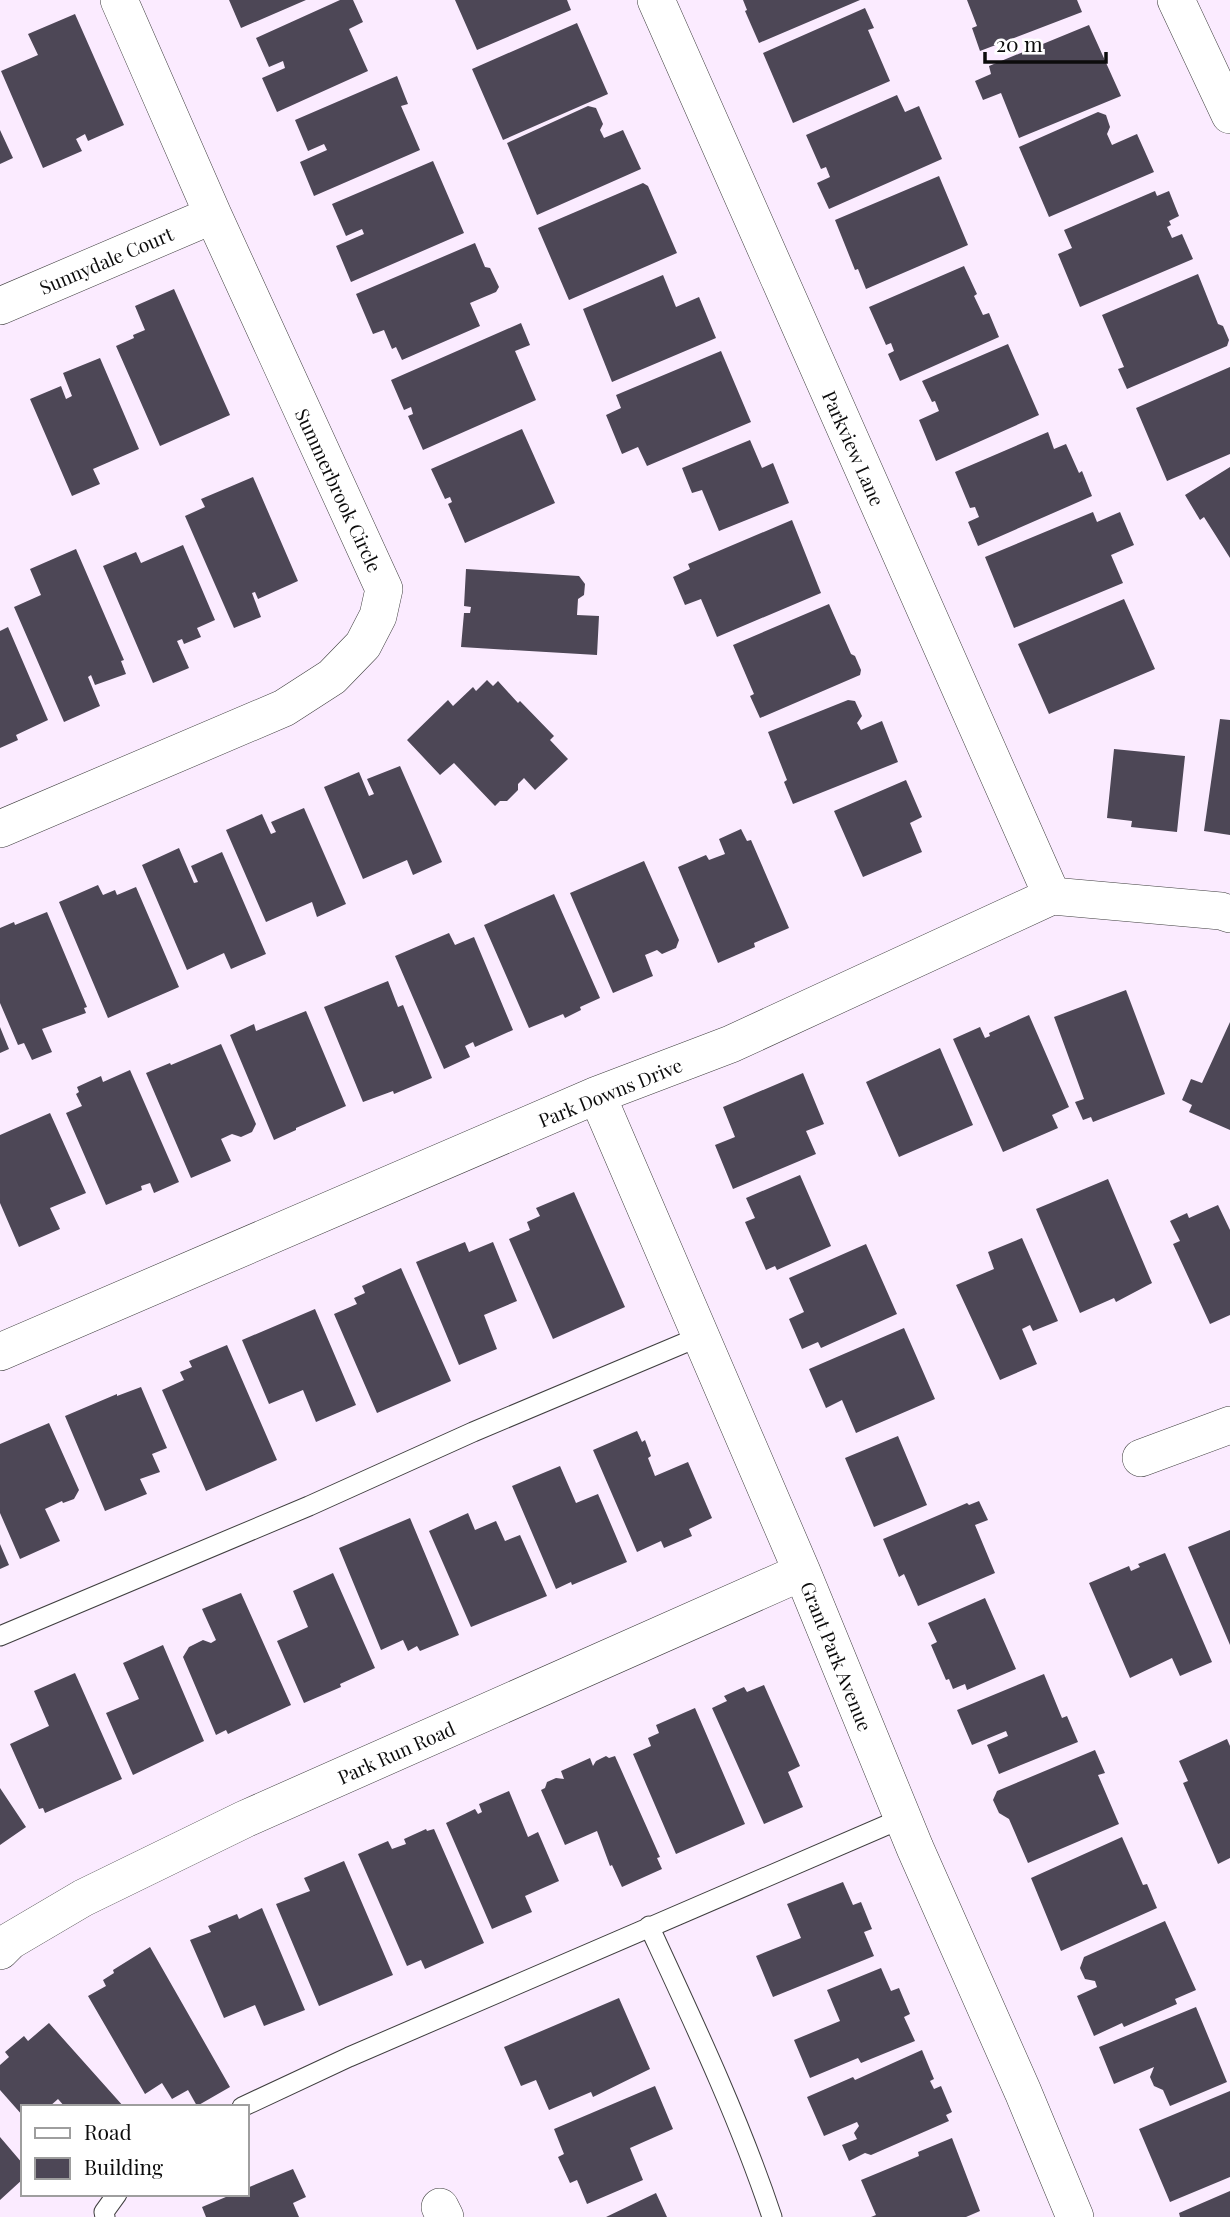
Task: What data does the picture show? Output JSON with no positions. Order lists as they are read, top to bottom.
{
  "streets": {
    "street": [
      "Sunnydale Court",
      "Parkview Lane",
      "Summerbrook Circle",
      "Park Downs Drive",
      "Grant Park Avenue",
      "Park Run Road"
    ]
  },
  "crossings": [
    ["Sunnydale Court", "Summerbrook Circle"],
    ["Parkview Lane", "Park Downs Drive"],
    ["Park Downs Drive", "Grant Park Avenue"],
    ["Grant Park Avenue", "Park Run Road"]
  ],
  "legend": ["Road", "Building"],
  "scale_bar": "20 m"
}
